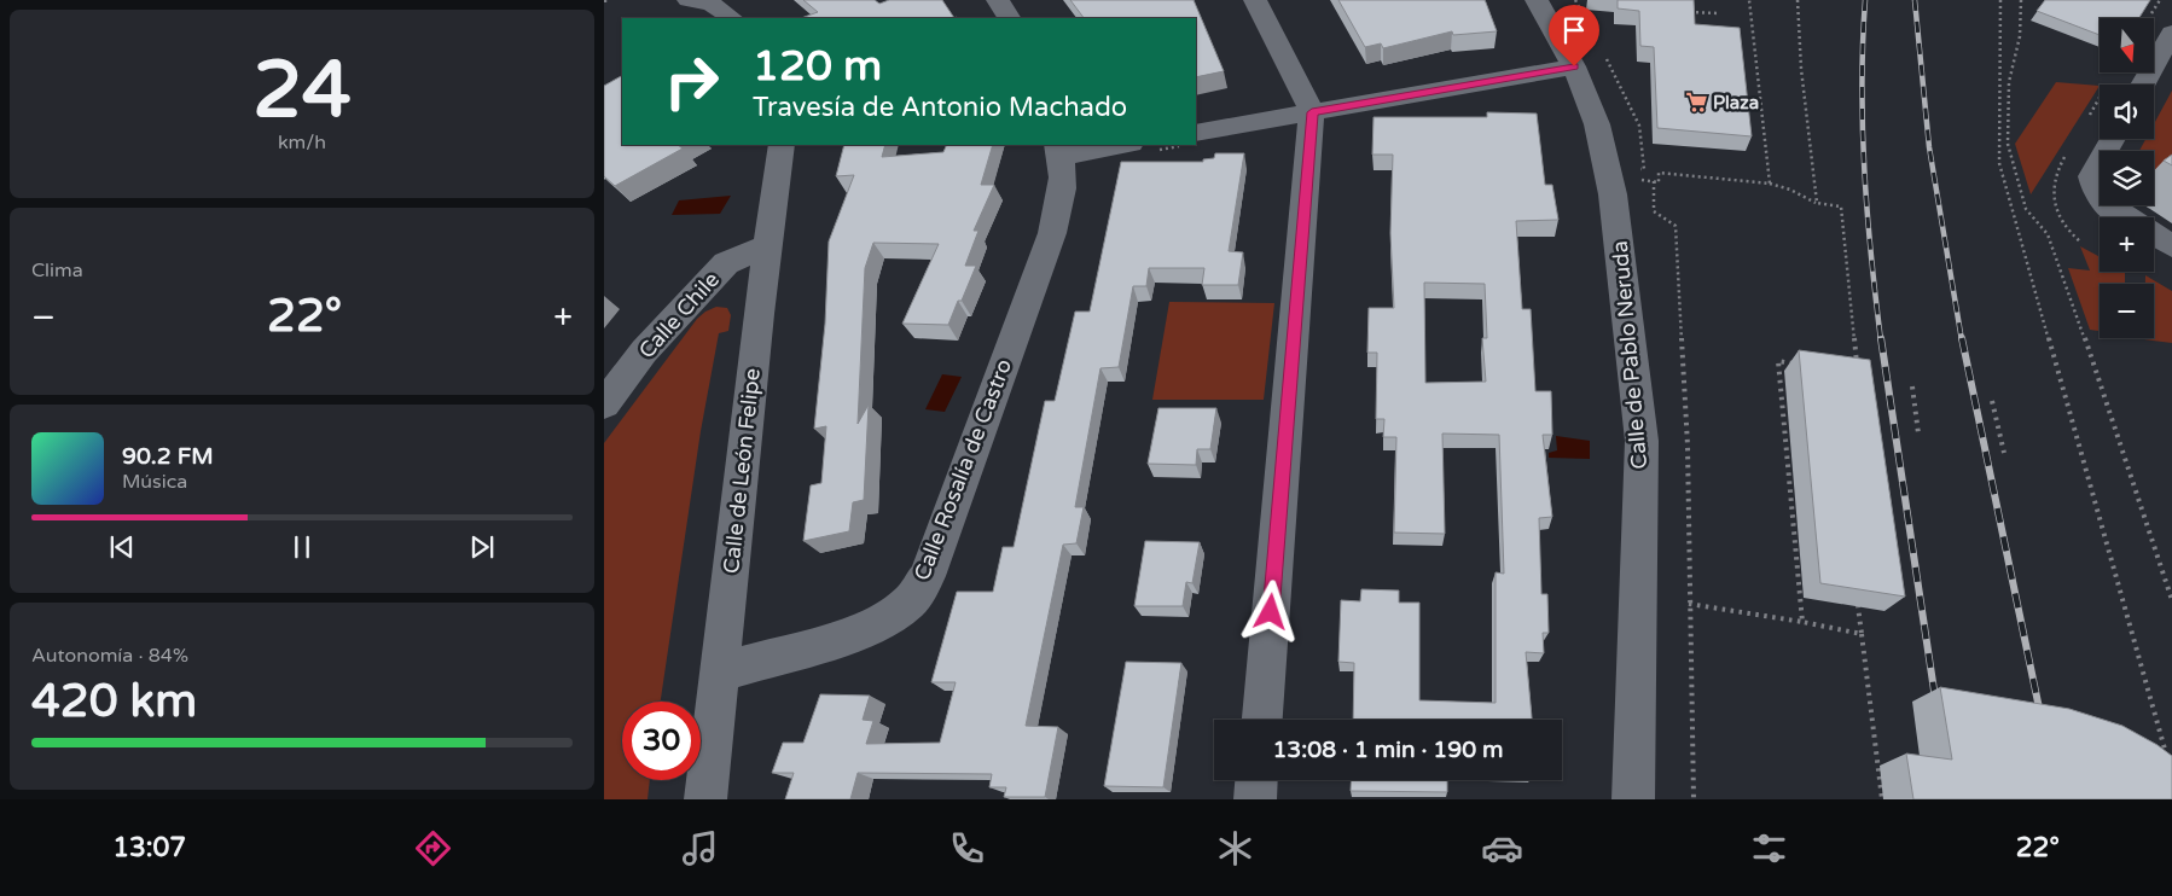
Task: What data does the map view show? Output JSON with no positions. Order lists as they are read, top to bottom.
{
  "streets": {
    "street": [
      "Calle Chile",
      "Calle de Pablo Neruda",
      "Calle Rosalía de Castro",
      "Calle de León Felipe"
    ]
  },
  "crossings": [
    ["Calle Chile", "Calle de León Felipe"],
    ["Calle Rosalía de Castro", "Calle de León Felipe"]
  ],
  "places": {
    "supermarket": ["Plaza"]
  },
  "north": "bottom",
  "page": {
    "tile": [
      ["24", "km/h"],
      "Clima",
      ["Autonomía · 84%", "420 km"]
    ],
    "map_buttons": ["+", "−"],
    "turn": ["120 m", "Travesía de Antonio Machado"],
    "heat": ["−", "22°", "+"],
    "song": ["90.2 FM", "Música"],
    "limit": "30",
    "trip": "13:08 · 1 min · 190 m",
    "tabs": ["13:07", "22°"]
  }
}
